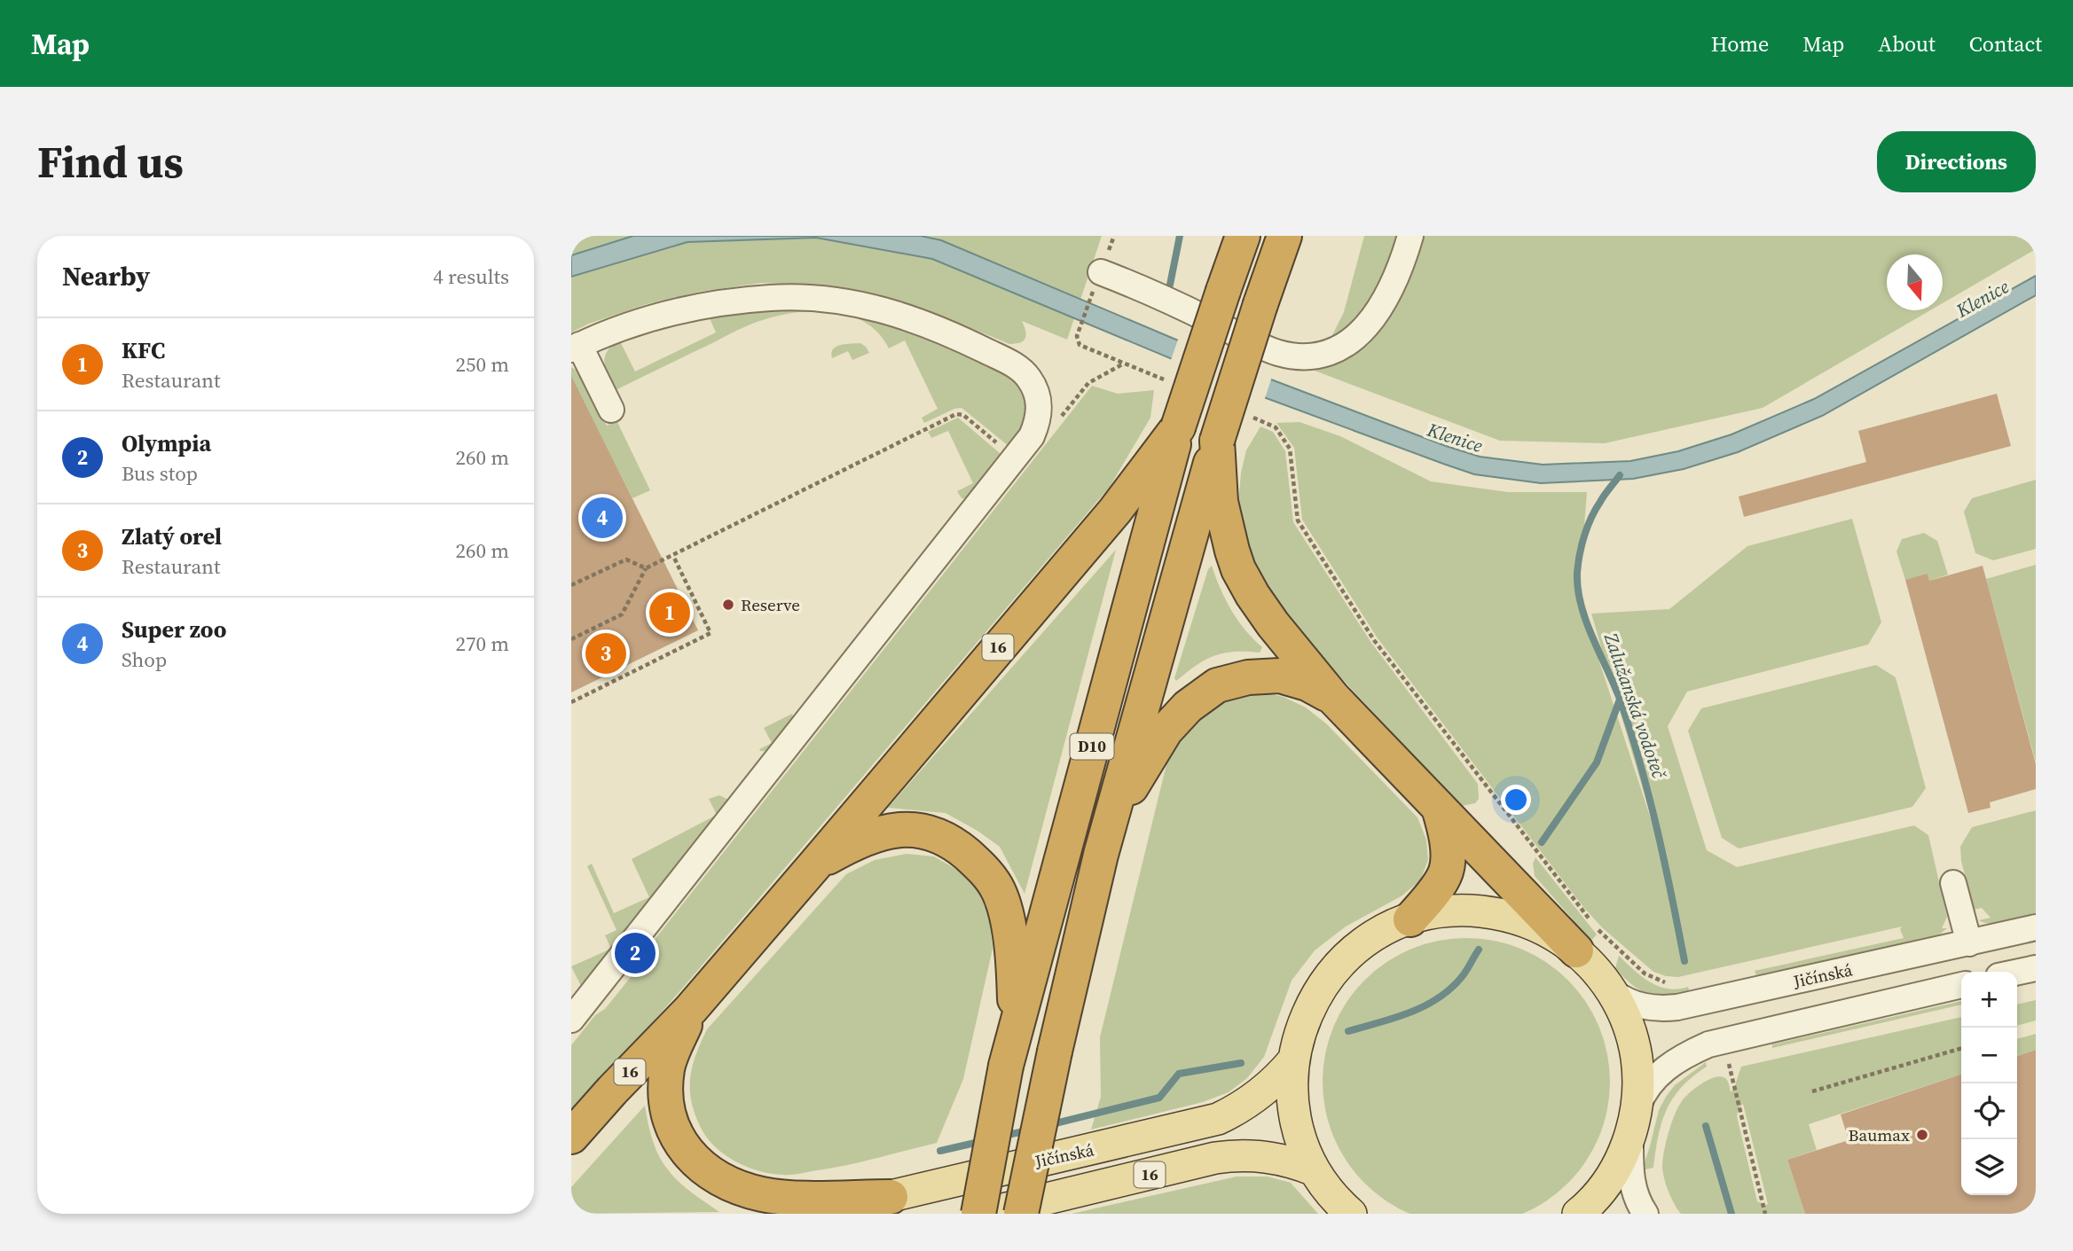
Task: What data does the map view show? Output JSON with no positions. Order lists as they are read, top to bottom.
{
  "streets": {
    "highway": ["16", "D10"],
    "main road": ["Jičínská"]
  },
  "crossings": [
    ["16", "D10"],
    ["16", "Jičínská"]
  ],
  "water": ["Klenice", "Zalužanská vodoteč"],
  "places": ["Reserve", "Baumax"],
  "north": "bottom",
  "page": {
    "header": "Map",
    "nav": [
      "Home",
      "Map",
      "About",
      "Contact"
    ],
    "buttons": "Directions",
    "title": "Find us",
    "heading": ["Nearby", "4 results"],
    "list": [
      {
        "mark": "1",
        "name": "KFC",
        "note": "Restaurant",
        "value": "250 m"
      },
      {
        "mark": "2",
        "name": "Olympia",
        "note": "Bus stop",
        "value": "260 m"
      },
      {
        "mark": "3",
        "name": "Zlatý orel",
        "note": "Restaurant",
        "value": "260 m"
      },
      {
        "mark": "4",
        "name": "Super zoo",
        "note": "Shop",
        "value": "270 m"
      }
    ],
    "pins": [
      "4",
      "1",
      "3",
      "2"
    ],
    "map_buttons": ["+", "−"]
  }
}
